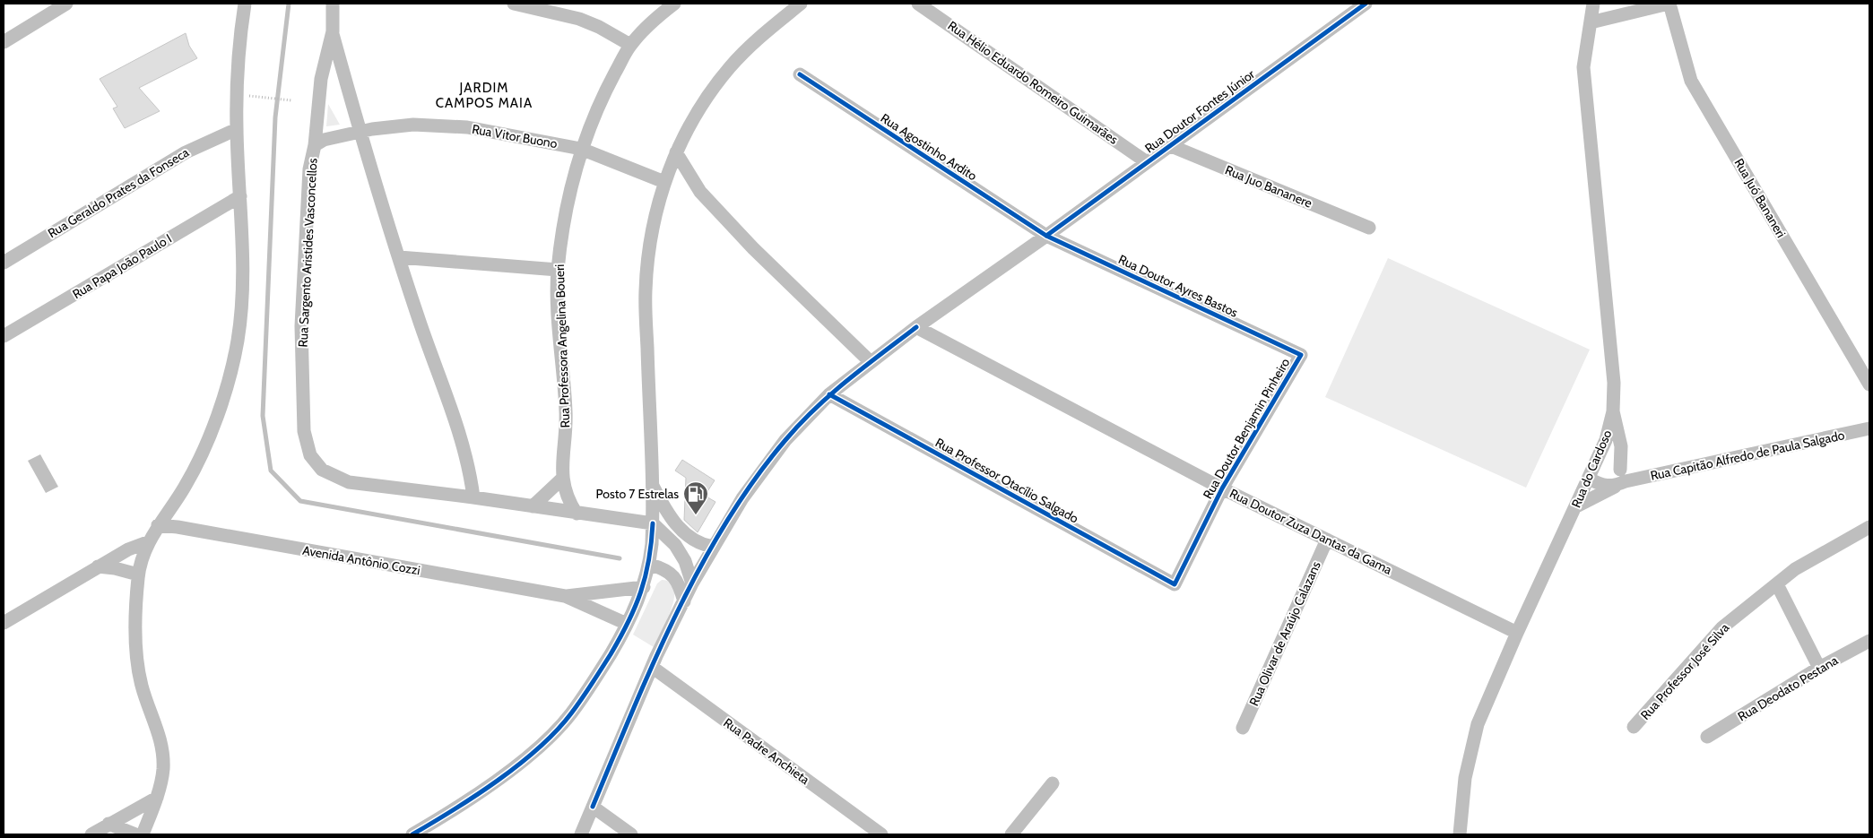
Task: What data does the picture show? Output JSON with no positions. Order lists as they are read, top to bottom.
{
  "streets": {
    "street": [
      "Rua Hélio Eduardo Romeiro Guimarães",
      "Rua Doutor Fontes Júnior",
      "Rua Vitor Buono",
      "Rua Agostinho Ardito",
      "Rua Juo Bananere",
      "Rua Geraldo Prates da Fonseca",
      "Rua Juó Bananeri",
      "Rua Sargento Aristides Vasconcellos",
      "Rua Papa João Paulo I",
      "Rua Doutor Ayres Bastos",
      "Rua Professora Angelina Boueri",
      "Rua Doutor Benjamin Pinheiro",
      "Rua Capitão Alfredo de Paula Salgado",
      "Rua do Cardoso",
      "Rua Professor Otacílio Salgado",
      "Rua Doutor Zuza Dantas da Gama",
      "Avenida Antônio Cozzi",
      "Rua Olivar de Araújo Calazans",
      "Rua Professor José Silva",
      "Rua Deodato Pestana",
      "Rua Padre Anchieta"
    ]
  },
  "crossings": [
    ["Rua Hélio Eduardo Romeiro Guimarães", "Rua Doutor Fontes Júnior"],
    ["Rua Doutor Fontes Júnior", "Rua Agostinho Ardito"],
    ["Rua Doutor Fontes Júnior", "Rua Juo Bananere"],
    ["Rua Doutor Fontes Júnior", "Rua Doutor Ayres Bastos"],
    ["Rua Doutor Fontes Júnior", "Rua Professor Otacílio Salgado"],
    ["Rua Doutor Fontes Júnior", "Rua Doutor Zuza Dantas da Gama"],
    ["Rua Doutor Fontes Júnior", "Rua Padre Anchieta"],
    ["Rua Vitor Buono", "Rua Sargento Aristides Vasconcellos"],
    ["Rua Vitor Buono", "Rua Professora Angelina Boueri"],
    ["Rua Agostinho Ardito", "Rua Doutor Ayres Bastos"],
    ["Rua Sargento Aristides Vasconcellos", "Rua Professora Angelina Boueri"],
    ["Rua Doutor Ayres Bastos", "Rua Doutor Benjamin Pinheiro"],
    ["Rua Doutor Benjamin Pinheiro", "Rua Professor Otacílio Salgado"],
    ["Rua Doutor Benjamin Pinheiro", "Rua Doutor Zuza Dantas da Gama"],
    ["Rua Capitão Alfredo de Paula Salgado", "Rua do Cardoso"],
    ["Rua do Cardoso", "Rua Doutor Zuza Dantas da Gama"],
    ["Rua Doutor Zuza Dantas da Gama", "Rua Olivar de Araújo Calazans"]
  ],
  "districts": ["JARDIM CAMPOS MAIA"],
  "places": {
    "fuel station": ["Posto 7 Estrelas"]
  }
}
